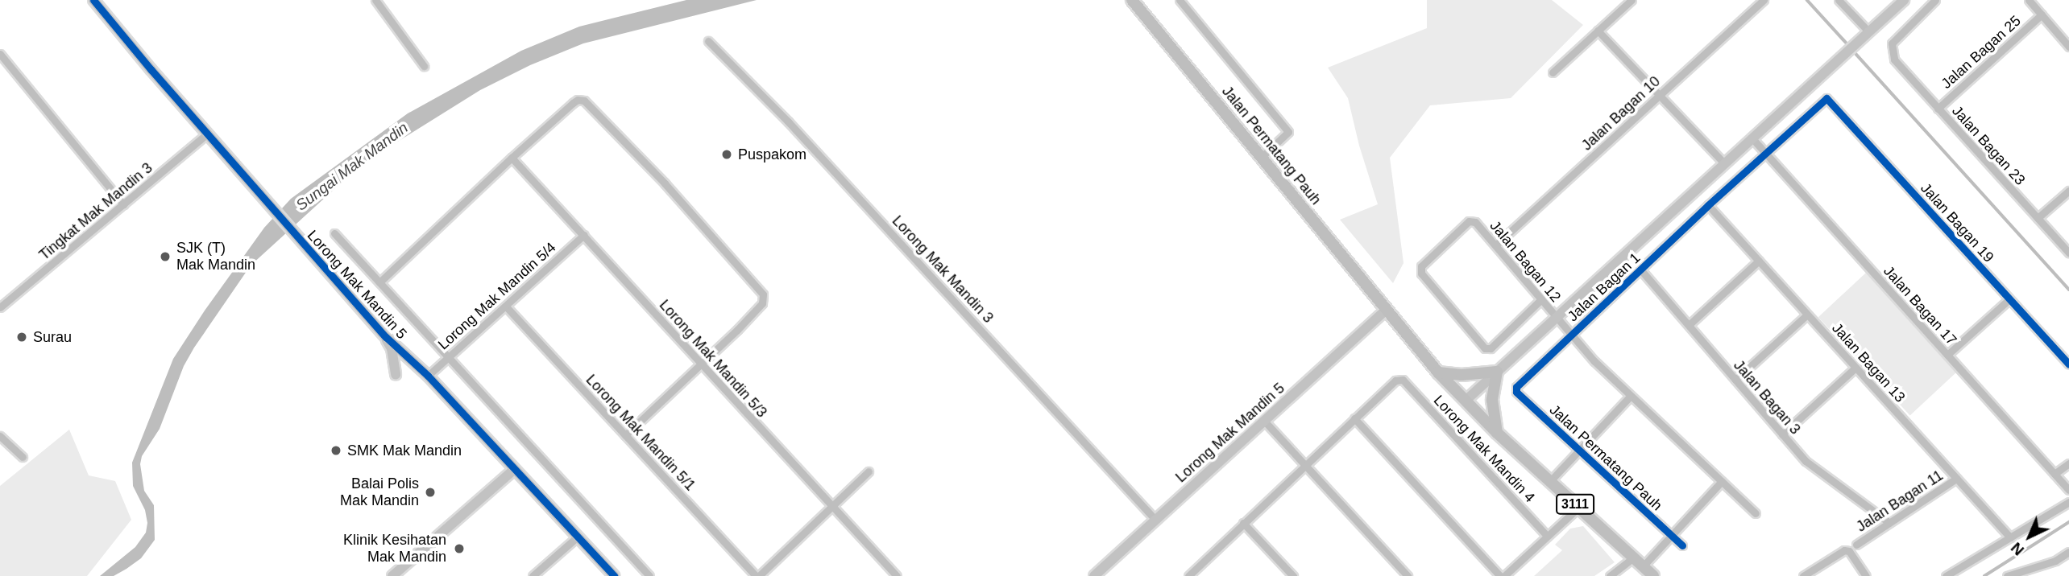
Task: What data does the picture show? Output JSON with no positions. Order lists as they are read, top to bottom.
{
  "streets": {
    "main road": ["Jalan Permatang Pauh", "3111"],
    "street": [
      "Jalan Bagan 25",
      "Jalan Bagan 10",
      "Jalan Bagan 23",
      "Tingkat Mak Mandin 3",
      "Jalan Bagan 19",
      "Jalan Bagan 12",
      "Lorong Mak Mandin 3",
      "Lorong Mak Mandin 5",
      "Jalan Bagan 1",
      "Lorong Mak Mandin 5/4",
      "Jalan Bagan 17",
      "Lorong Mak Mandin 5/3",
      "Jalan Bagan 13",
      "Jalan Bagan 3",
      "Lorong Mak Mandin 5/1",
      "Lorong Mak Mandin 4",
      "Jalan Bagan 11"
    ]
  },
  "crossings": [
    ["Jalan Bagan 25", "Jalan Bagan 23"],
    ["Jalan Bagan 10", "Jalan Bagan 12"],
    ["Jalan Permatang Pauh", "Lorong Mak Mandin 5"],
    ["Jalan Permatang Pauh", "Jalan Bagan 1"],
    ["Tingkat Mak Mandin 3", "Lorong Mak Mandin 5"],
    ["Jalan Bagan 19", "Jalan Bagan 1"],
    ["Jalan Bagan 12", "Jalan Bagan 1"],
    ["Lorong Mak Mandin 3", "Lorong Mak Mandin 5"],
    ["Lorong Mak Mandin 5", "Lorong Mak Mandin 5/4"],
    ["Jalan Bagan 1", "Jalan Bagan 17"],
    ["Jalan Bagan 1", "Jalan Bagan 13"],
    ["Jalan Bagan 1", "Jalan Bagan 3"],
    ["Lorong Mak Mandin 5/4", "Lorong Mak Mandin 5/3"],
    ["Lorong Mak Mandin 5/4", "Lorong Mak Mandin 5/1"],
    ["Jalan Bagan 13", "Jalan Bagan 11"],
    ["Jalan Bagan 3", "Jalan Bagan 11"]
  ],
  "water": ["Sungai Mak Mandin"],
  "places": [
    "Puspakom",
    "SJK (T) Mak Mandin",
    "Surau",
    "SMK Mak Mandin",
    "Balai Polis Mak Mandin",
    "Klinik Kesihatan Mak Mandin"
  ],
  "north": "bottom left"
}
